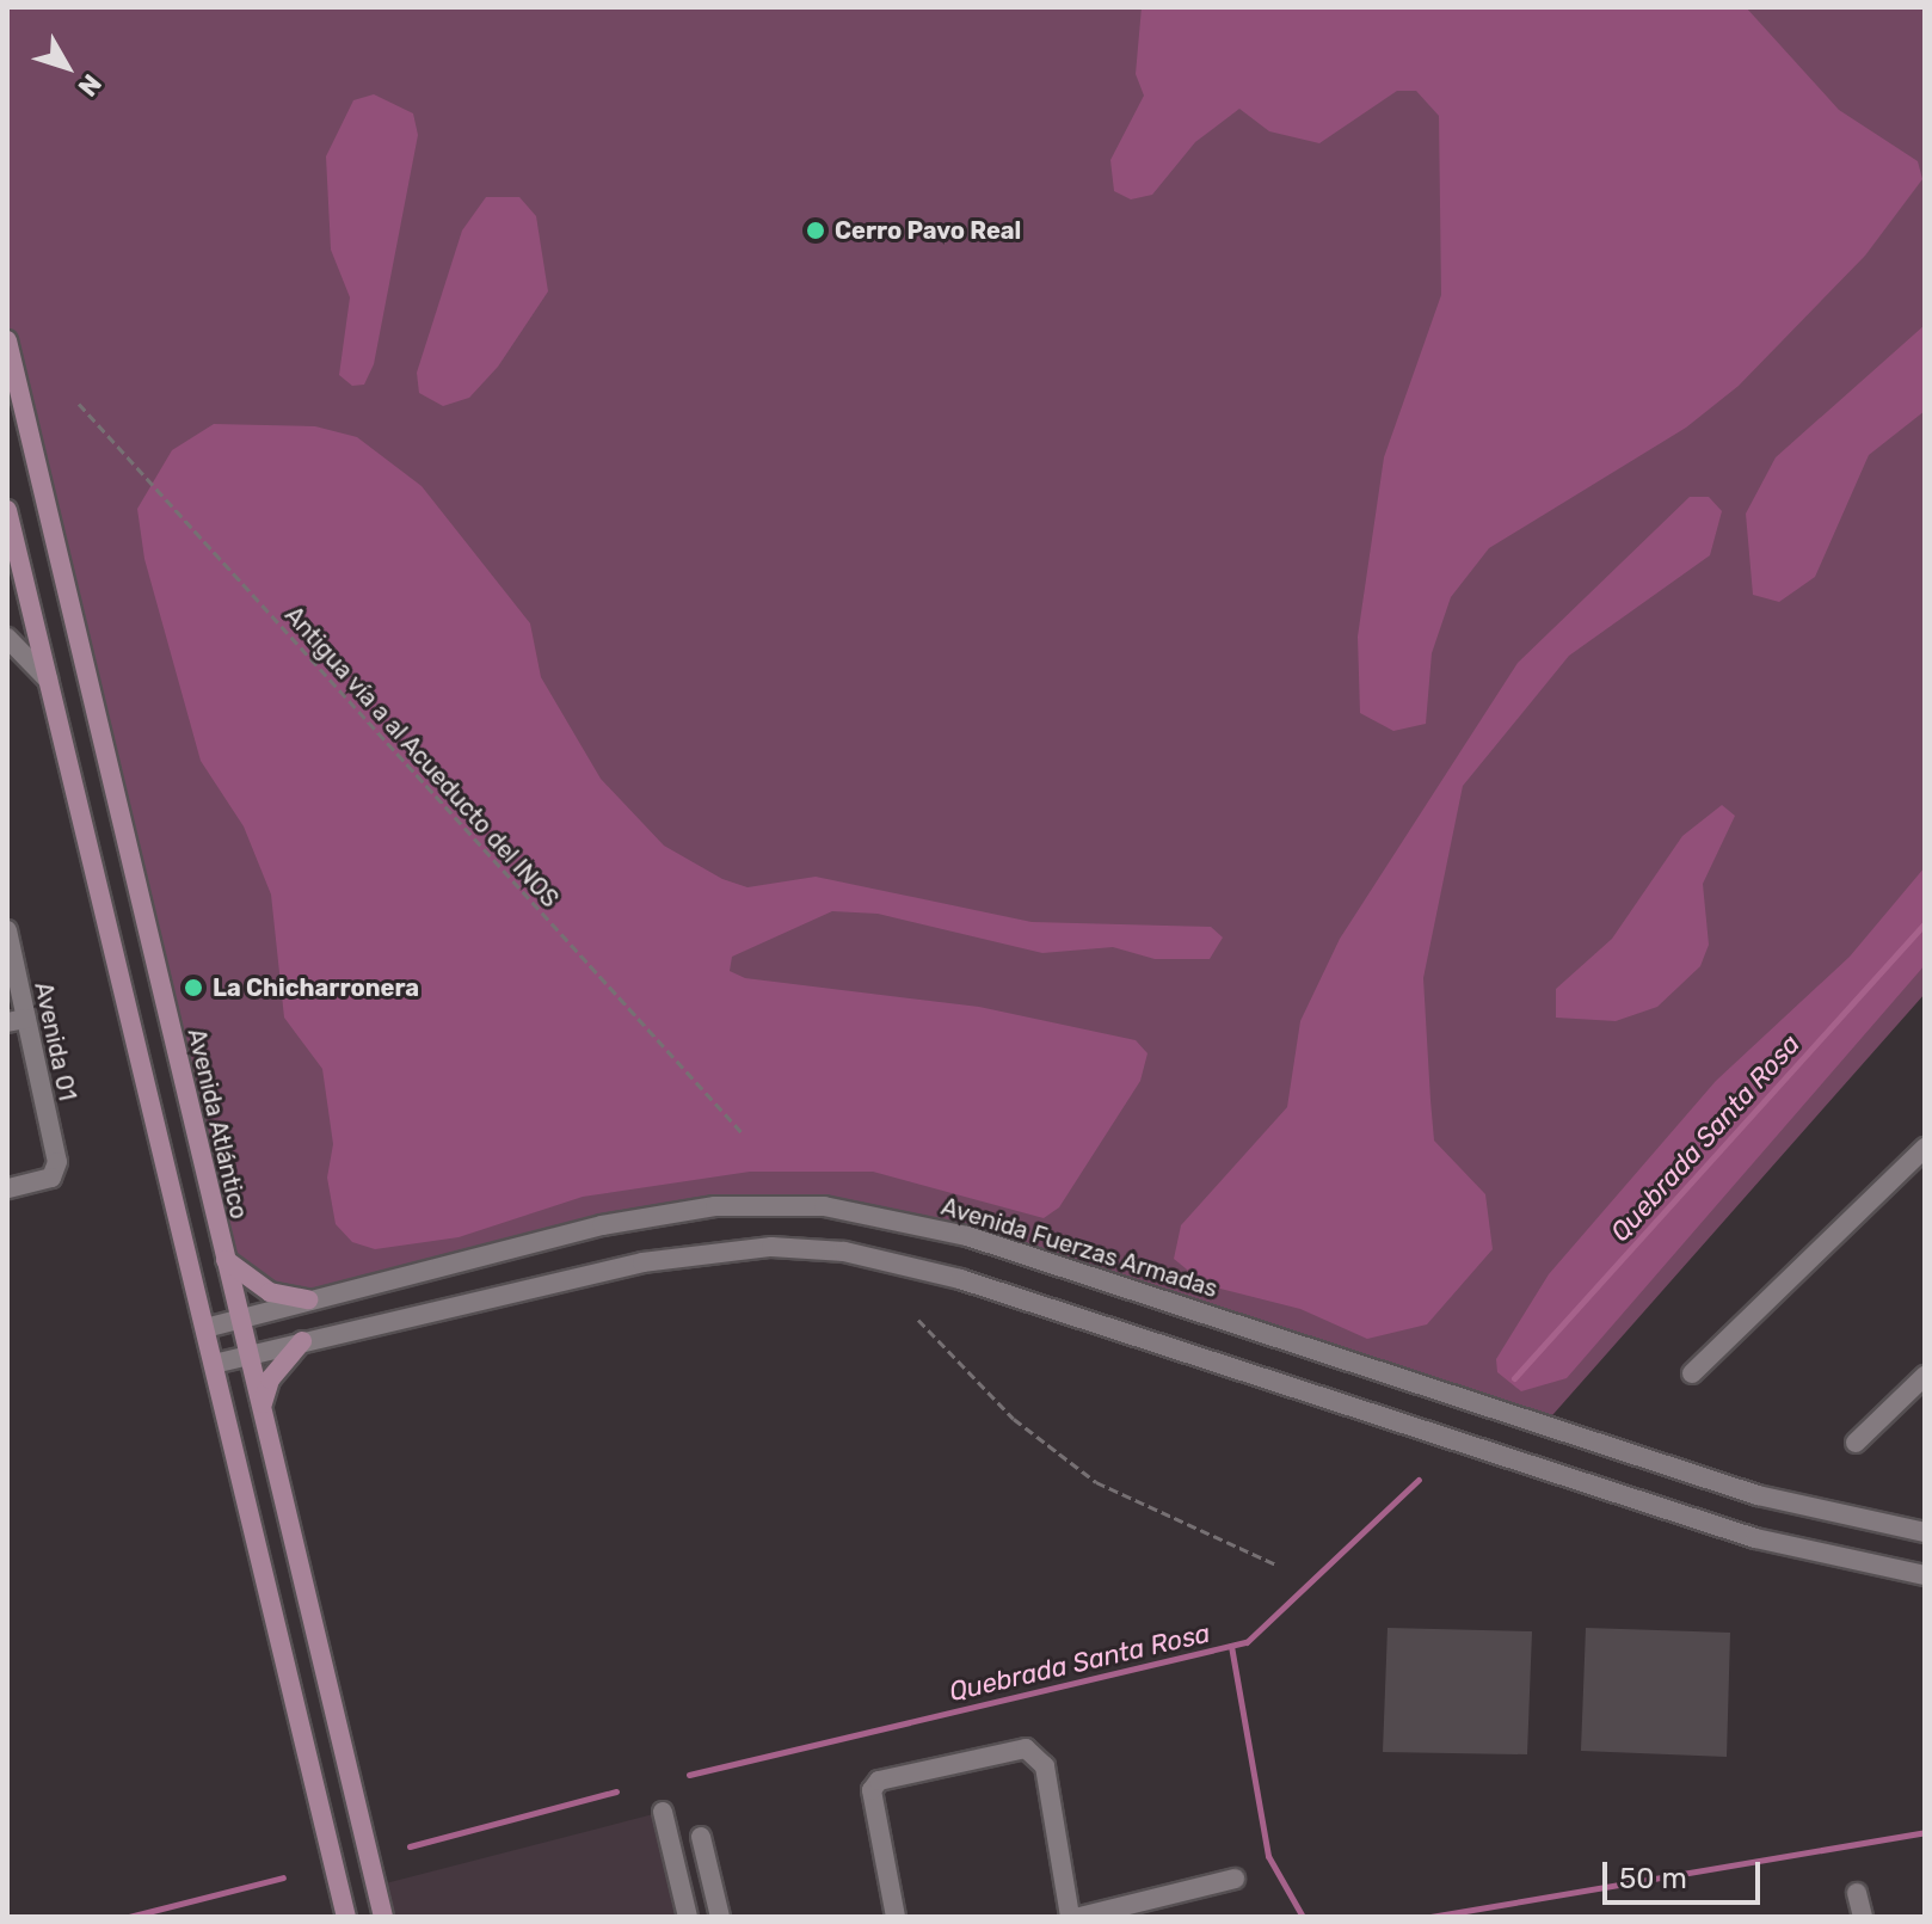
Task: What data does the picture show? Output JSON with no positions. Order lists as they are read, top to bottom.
{
  "streets": {
    "main road": ["Avenida Atlántico"],
    "street": ["Avenida 01", "Avenida Fuerzas Armadas"],
    "path": ["Antigua vía a al Acueducto del INOS"]
  },
  "crossings": [
    ["Avenida Atlántico", "Avenida Fuerzas Armadas"]
  ],
  "water": ["Quebrada Santa Rosa"],
  "places": ["Cerro Pavo Real", "La Chicharronera"],
  "scale_bar": "50 m",
  "north": "bottom right"
}
